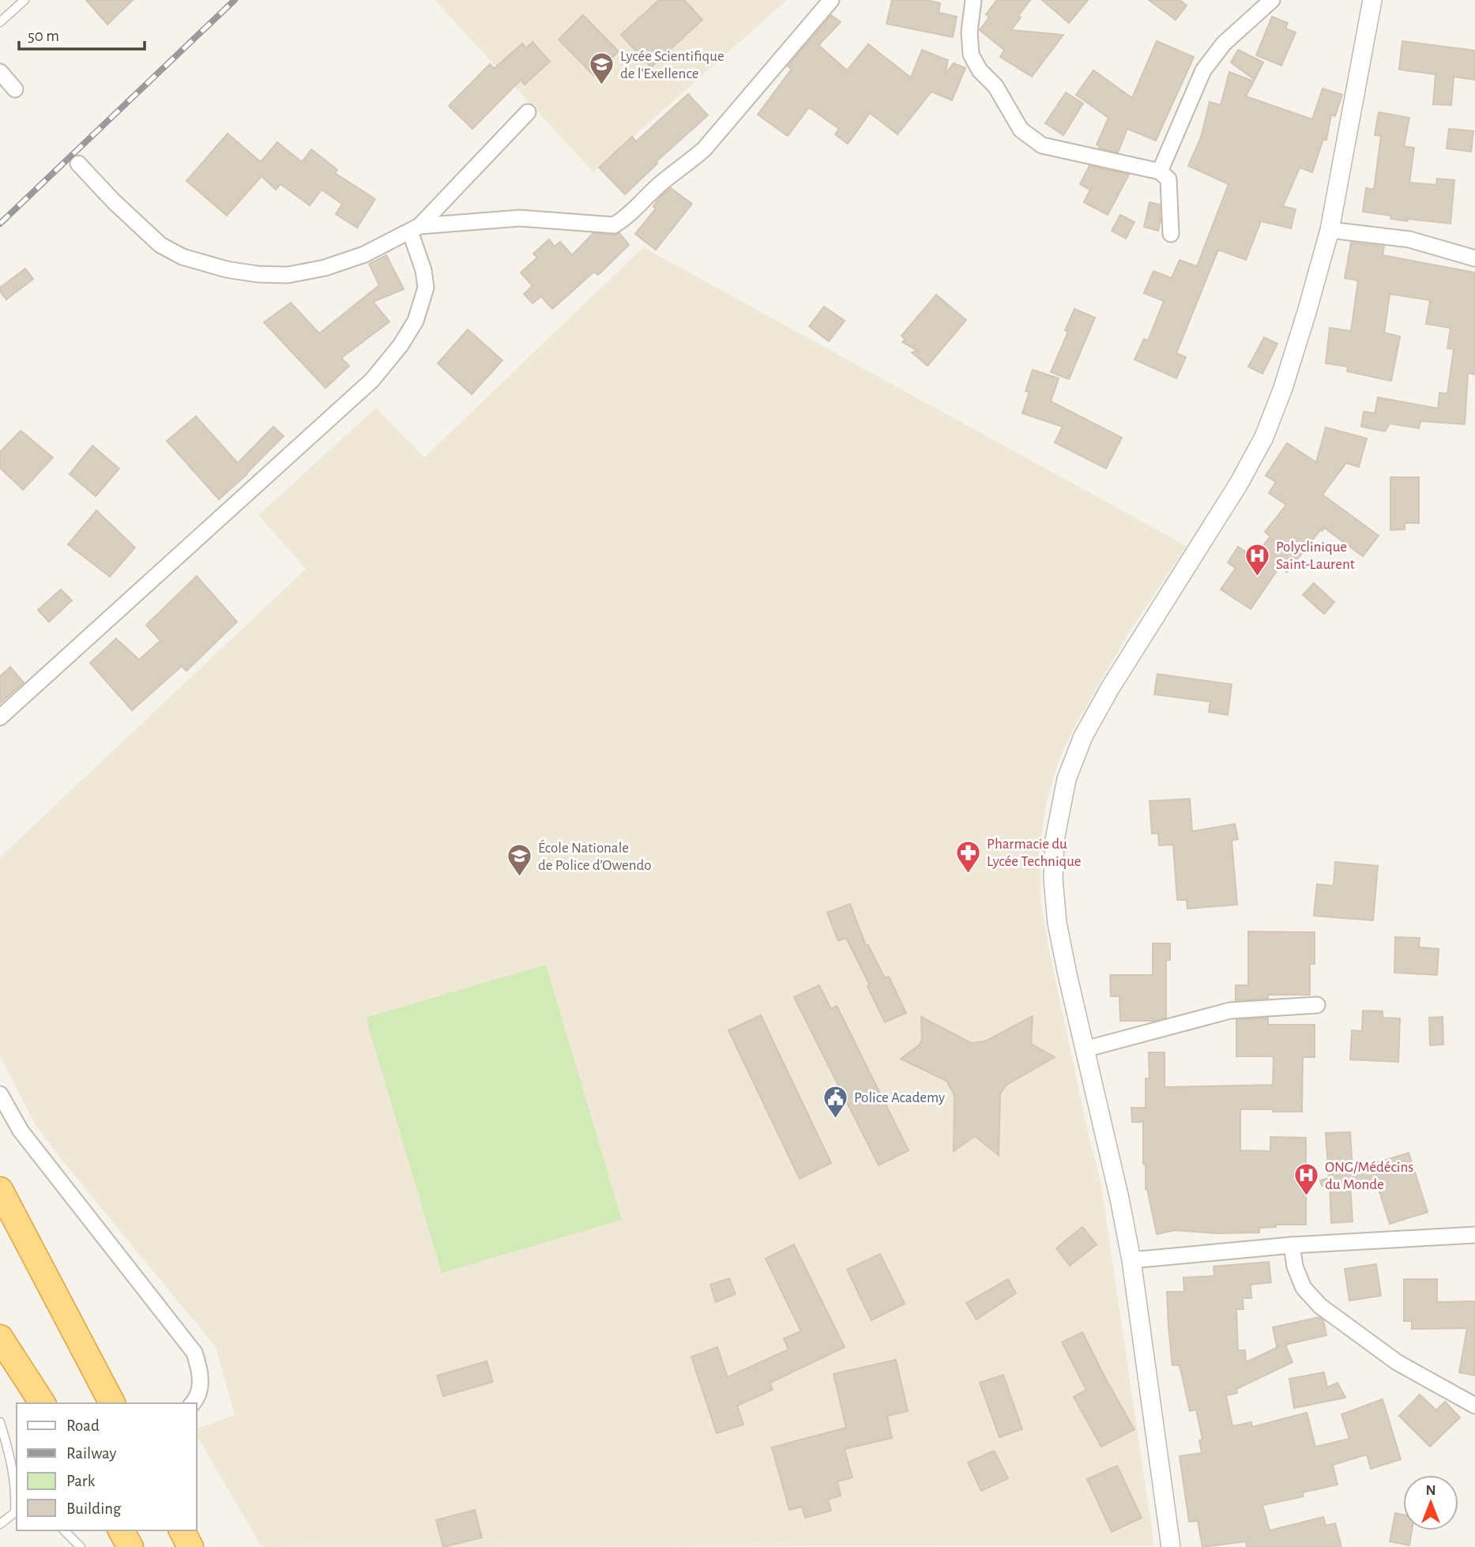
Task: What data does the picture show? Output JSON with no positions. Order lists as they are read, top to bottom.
{
  "places": {
    "school or university": ["Lycée Scientifique de l'Exellence", "École Nationale de Police d’Owendo"],
    "hospital": ["Polyclinique Saint-Laurent", "ONG/Médécins du Monde"],
    "pharmacy": ["Pharmacie du Lycée Technique"],
    "public building": ["Police Academy"]
  },
  "legend": [
    "Road",
    "Railway",
    "Park",
    "Building"
  ],
  "scale_bar": "50 m",
  "north": "top"
}
